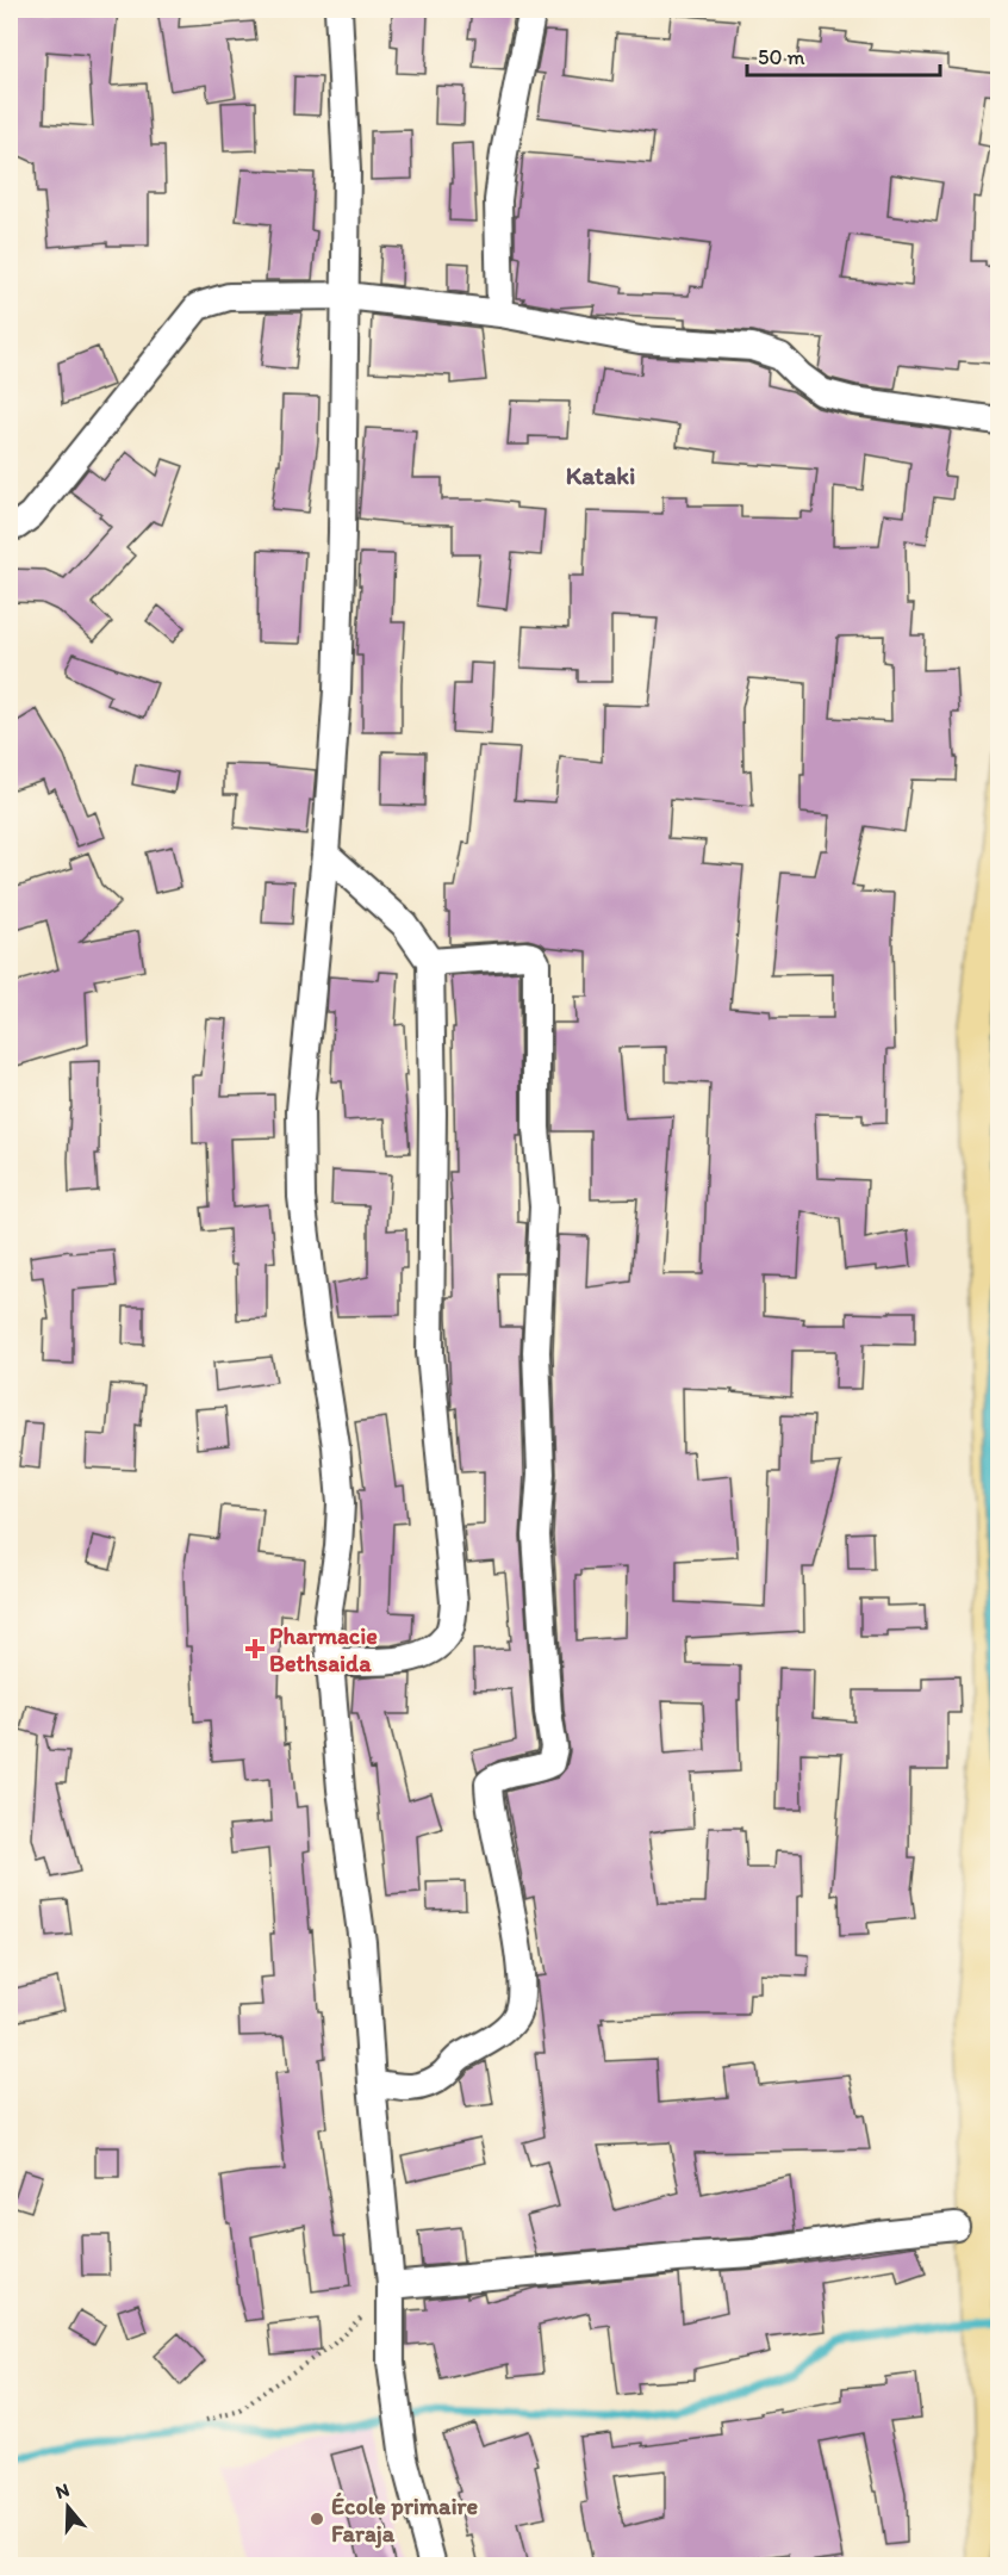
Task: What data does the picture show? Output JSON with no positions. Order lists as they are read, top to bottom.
{
  "districts": ["Kataki"],
  "places": {
    "health": ["Pharmacie Bethsaida"],
    "other": ["École primaire Faraja"]
  },
  "scale_bar": "50 m",
  "north": "top"
}
